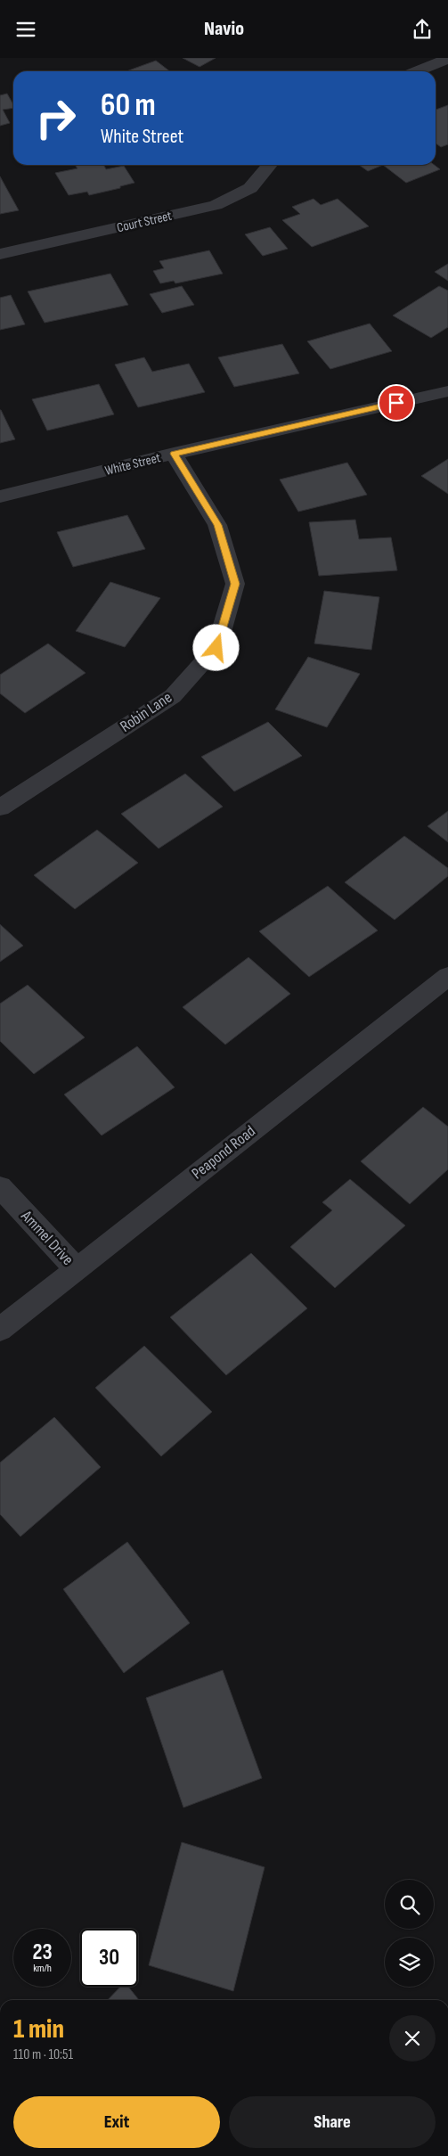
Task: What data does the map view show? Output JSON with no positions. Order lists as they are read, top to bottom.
{
  "streets": {
    "street": [
      "Court Street",
      "White Street",
      "Robin Lane",
      "Peapond Road",
      "Ammel Drive"
    ]
  },
  "crossings": [
    ["White Street", "Robin Lane"],
    ["Peapond Road", "Ammel Drive"]
  ],
  "page": {
    "header": "Navio",
    "turn": ["60 m", "White Street"],
    "speed": "23 km/h",
    "limit": "30",
    "heading": ["1 min", "110 m · 10:51"],
    "buttons": ["Exit", "Share"]
  }
}
